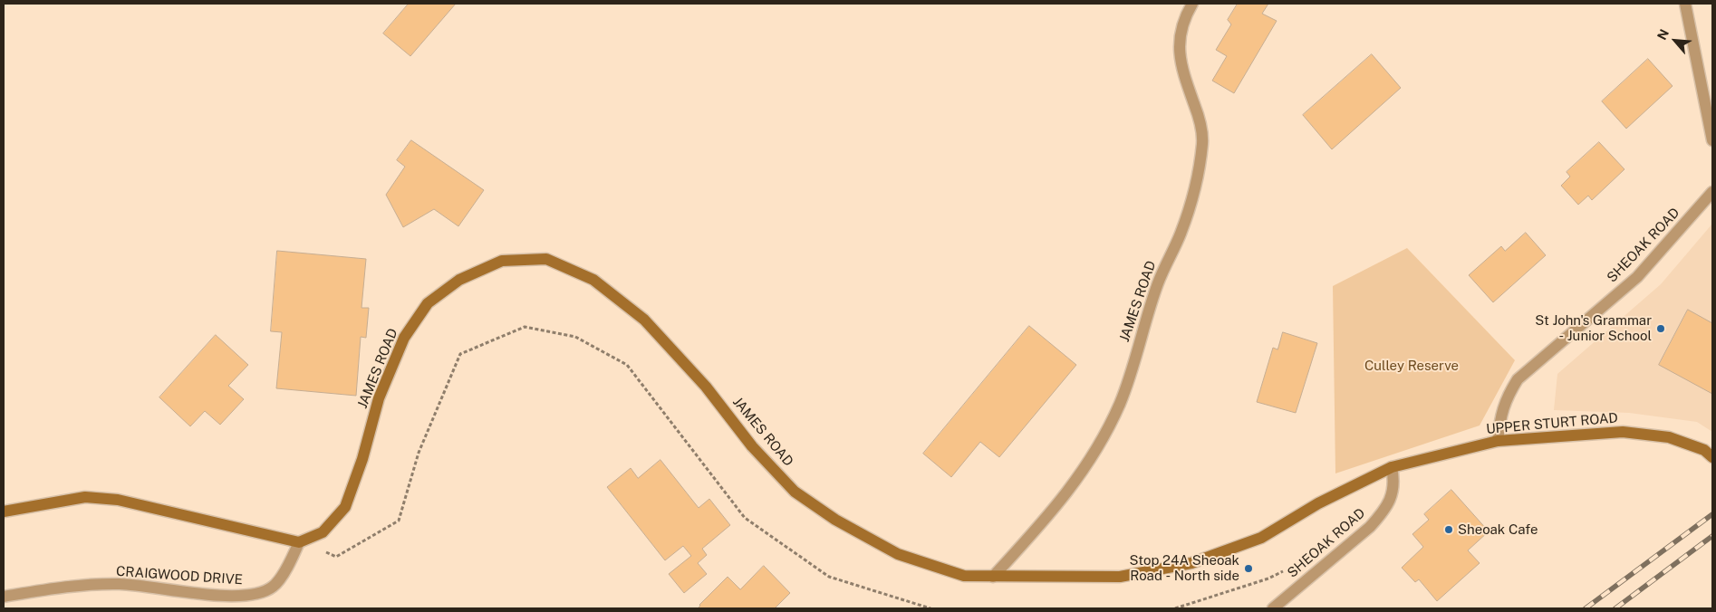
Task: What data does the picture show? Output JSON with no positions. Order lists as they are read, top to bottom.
{
  "streets": {
    "main road": ["JAMES ROAD", "UPPER STURT ROAD"],
    "street": ["SHEOAK ROAD", "CRAIGWOOD DRIVE"]
  },
  "crossings": [
    ["SHEOAK ROAD", "JAMES ROAD"],
    ["SHEOAK ROAD", "UPPER STURT ROAD"],
    ["JAMES ROAD", "UPPER STURT ROAD"],
    ["JAMES ROAD", "CRAIGWOOD DRIVE"]
  ],
  "parks": ["Culley Reserve"],
  "places": ["St John's Grammar - Junior School", "Sheoak Cafe", "Stop 24A Sheoak Road - North side"],
  "north": "top left"
}
